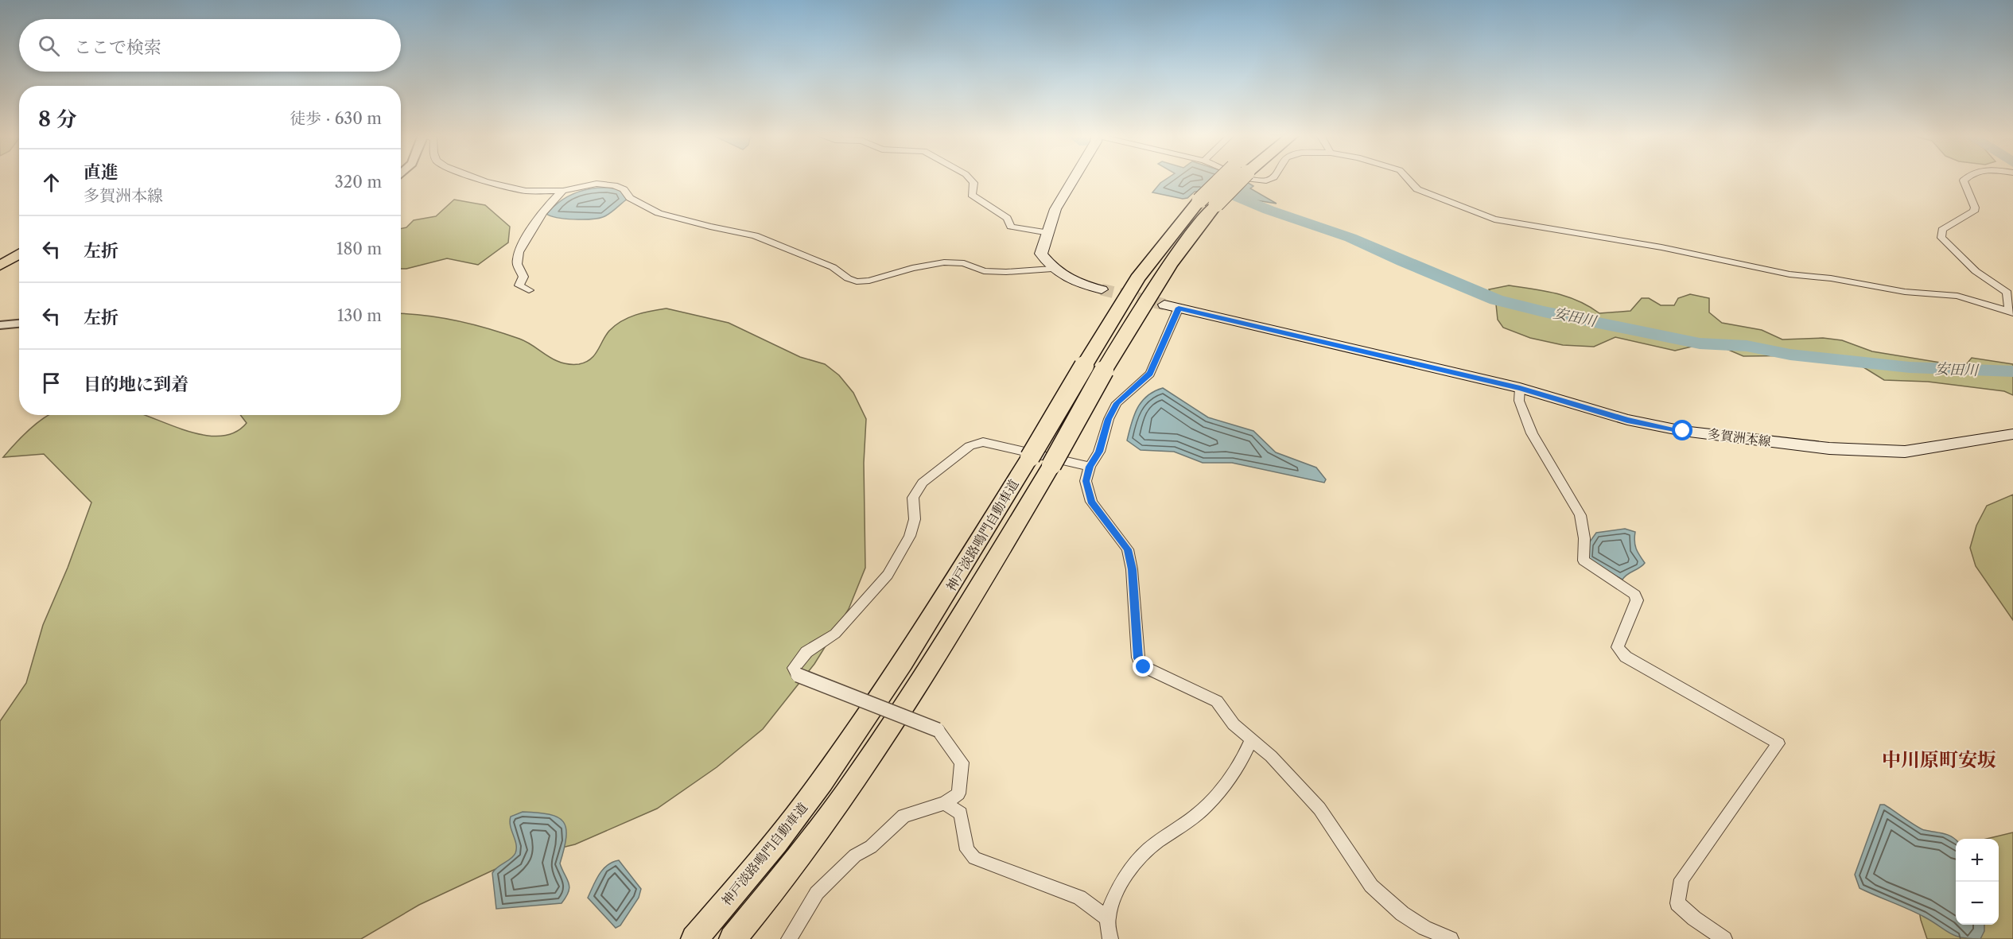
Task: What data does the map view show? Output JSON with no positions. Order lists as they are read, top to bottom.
{
  "streets": {
    "highway": ["神戸淡路鳴門自動車道"],
    "main road": ["多賀洲本線"]
  },
  "districts": ["中川原町安坂"],
  "water": ["安田川"],
  "page": {
    "search": "ここで検索",
    "heading": ["8 分", "徒歩 · 630 m"],
    "list": [
      ["直進", "多賀洲本線", "320 m"],
      ["左折", "180 m"],
      ["左折", "130 m"],
      "目的地に到着"
    ],
    "map_buttons": ["+", "−"]
  }
}
